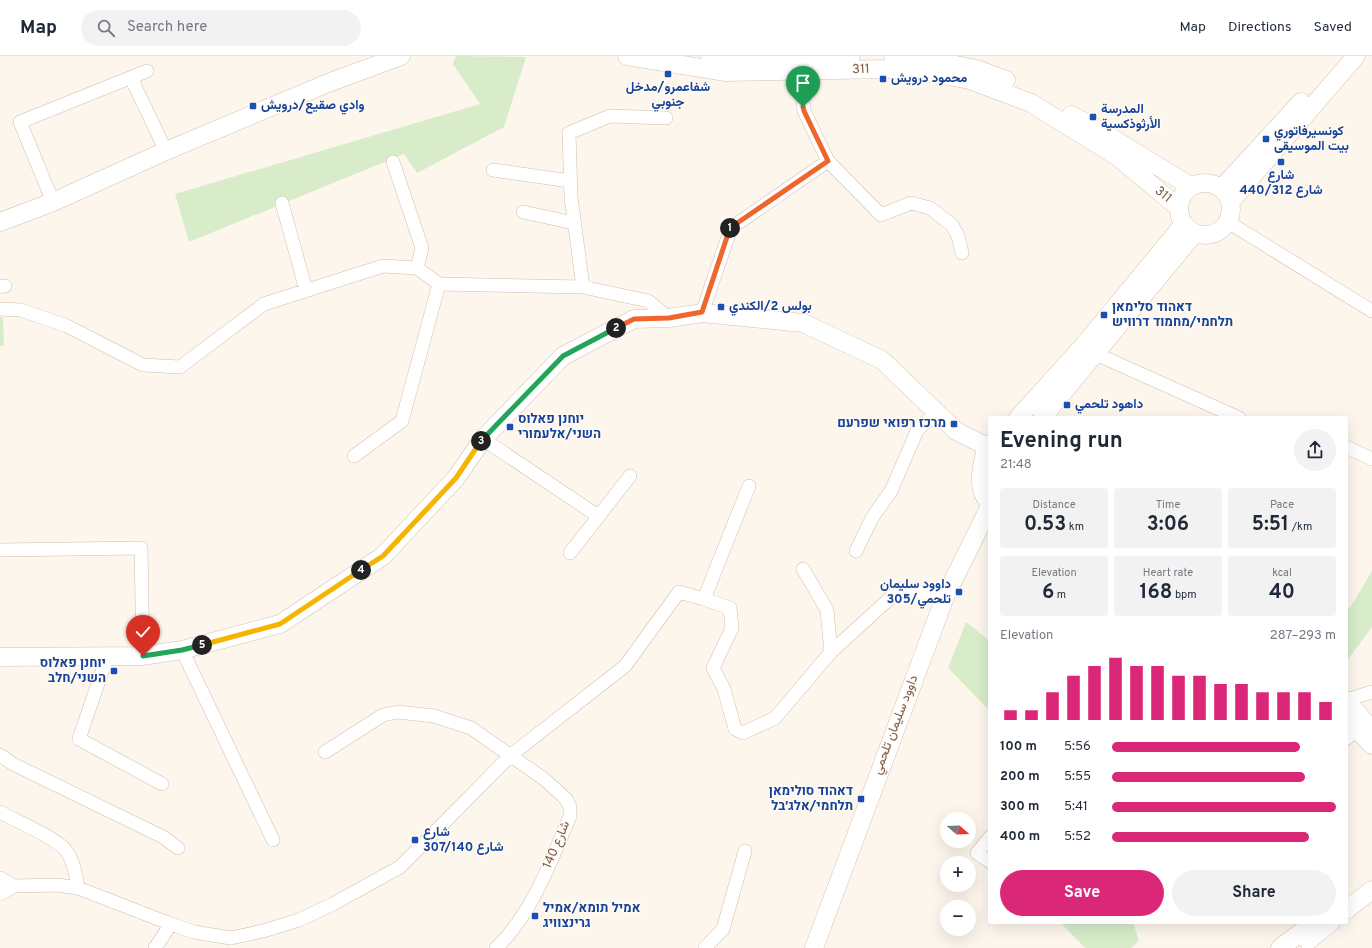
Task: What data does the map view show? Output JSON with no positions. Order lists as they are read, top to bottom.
{
  "streets": {
    "street": ["311", "داوود سليمان تلحمي", "شارع 140"]
  },
  "places": {
    "transit": [
      "شفاعمرو/مدخل جنوبي",
      "محمود درويش",
      "وادي صقيع/درويش",
      "المدرسة الأرثوذكسية",
      "كونسيرفاتوري بيت الموسيقى",
      "شارع 440/شارع 312",
      "بولس 2/الكندي",
      "דאהוד סלימאן תלחמי/מחמוד דרוויש",
      "داهود تلحمي",
      "מרכז רפואי שפרעם",
      "יוחנן פאלוס השני/אלעמורי",
      "داوود سليمان تلحمي/305",
      "יוחנן פאלוס השני/חלב",
      "דאהוד סולימאן תלחמי/אלג׳בל",
      "شارع 307/شارع 140",
      "אמיל תומא/אמיל גרינצוויג"
    ]
  },
  "north": "right",
  "page": {
    "header": "Map",
    "search": "Search here",
    "nav": ["Map", "Directions", "Saved"],
    "pins": [
      "1",
      "2",
      "3",
      "4",
      "5"
    ],
    "heading": ["Evening run", "21:48"],
    "stats": [
      ["Distance", "0.53 km"],
      ["Time", "3:06"],
      ["Pace", "5:51 /km"],
      ["Elevation", "6 m"],
      ["Heart rate", "168 bpm"],
      ["kcal", "40"]
    ],
    "chart": ["Elevation", "287–293 m"],
    "list": [
      {
        "name": "100 m",
        "note": "5:56"
      },
      {
        "name": "200 m",
        "note": "5:55"
      },
      {
        "name": "300 m",
        "note": "5:41"
      },
      {
        "name": "400 m",
        "note": "5:52"
      }
    ],
    "map_buttons": ["+", "−"],
    "buttons": ["Save", "Share"]
  }
}
